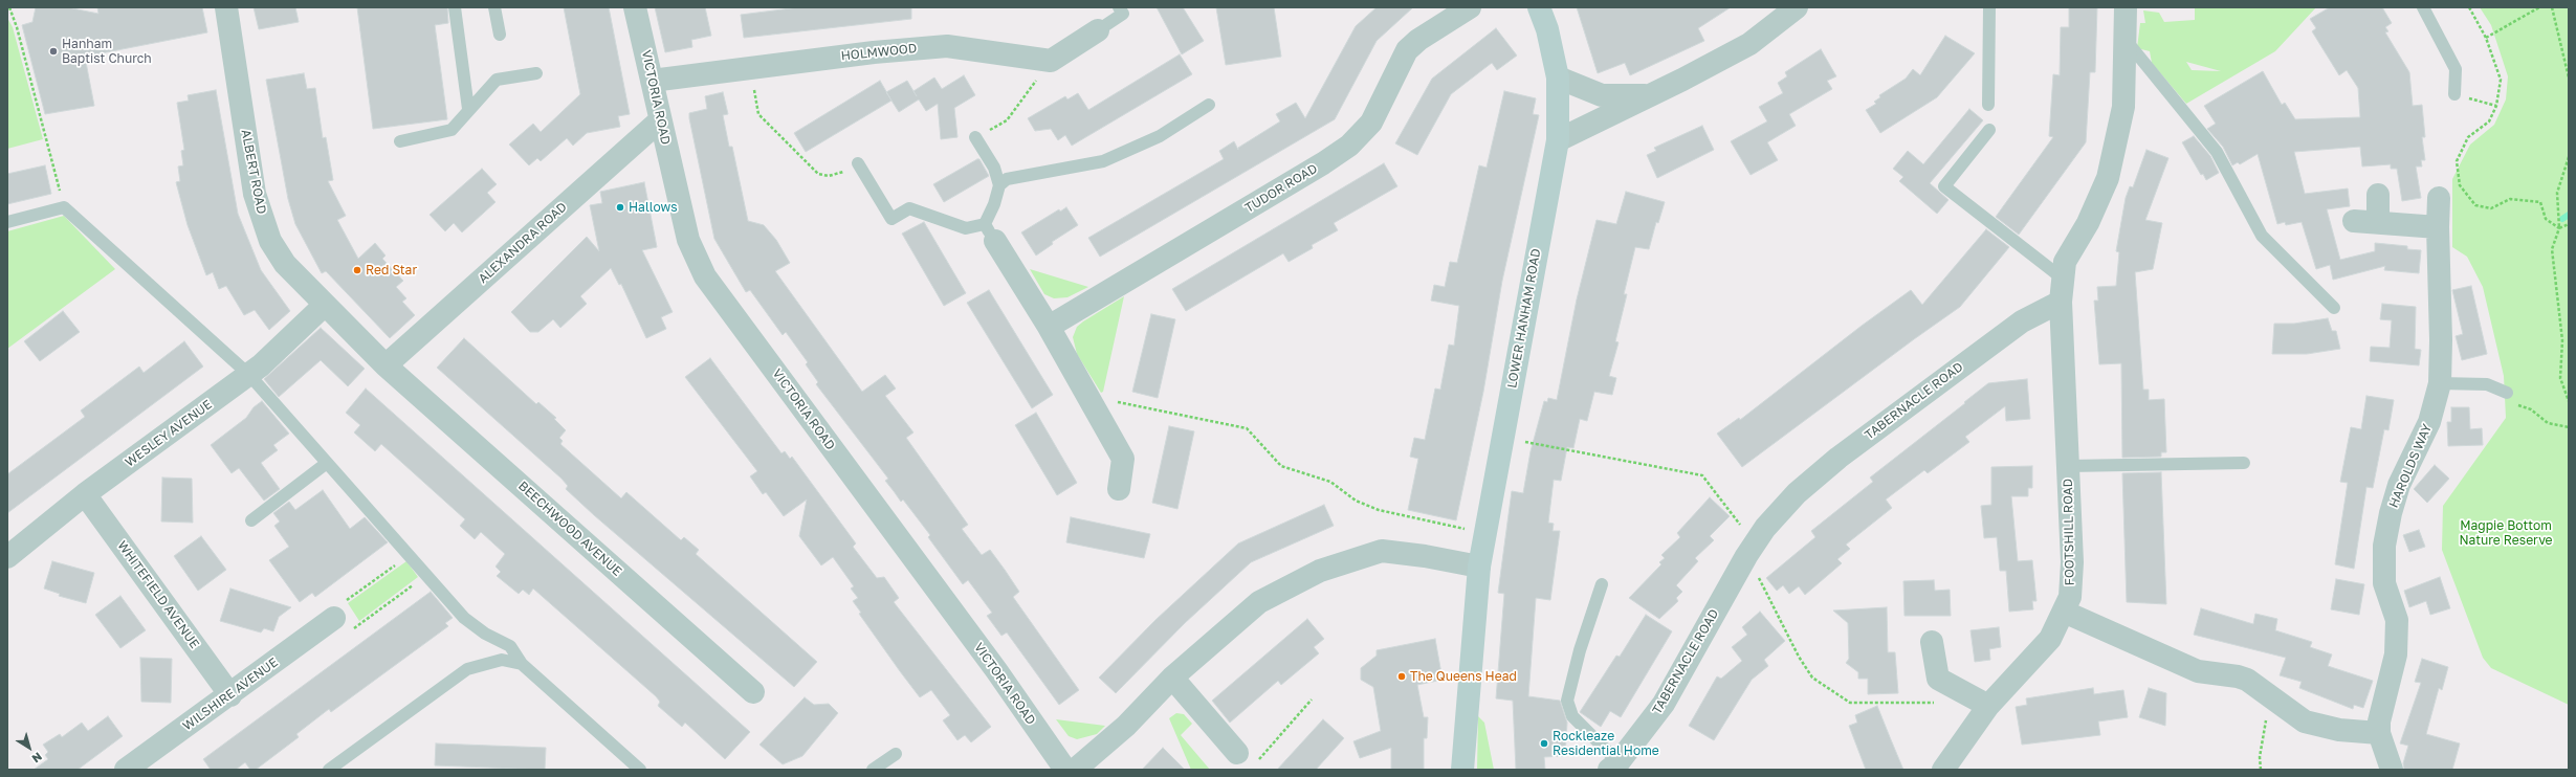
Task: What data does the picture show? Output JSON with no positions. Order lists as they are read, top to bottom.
{
  "streets": {
    "main road": ["LOWER HANHAM ROAD"],
    "street": [
      "HOLMWOOD",
      "VICTORIA ROAD",
      "ALBERT ROAD",
      "TUDOR ROAD",
      "ALEXANDRA ROAD",
      "TABERNACLE ROAD",
      "WESLEY AVENUE",
      "HAROLDS WAY",
      "BEECHWOOD AVENUE",
      "FOOTSHILL ROAD",
      "WHITEFIELD AVENUE",
      "WILSHIRE AVENUE"
    ]
  },
  "crossings": [
    ["HOLMWOOD", "VICTORIA ROAD"],
    ["VICTORIA ROAD", "ALEXANDRA ROAD"],
    ["ALBERT ROAD", "ALEXANDRA ROAD"],
    ["ALBERT ROAD", "WESLEY AVENUE"],
    ["ALBERT ROAD", "BEECHWOOD AVENUE"],
    ["ALEXANDRA ROAD", "BEECHWOOD AVENUE"],
    ["TABERNACLE ROAD", "FOOTSHILL ROAD"],
    ["WESLEY AVENUE", "WHITEFIELD AVENUE"],
    ["WHITEFIELD AVENUE", "WILSHIRE AVENUE"]
  ],
  "parks": ["Magpie Bottom Nature Reserve"],
  "places": [
    "Hanham Baptist Church",
    "Hallows",
    "Red Star",
    "The Queens Head",
    "Rockleaze Residential Home"
  ],
  "north": "bottom right"
}
